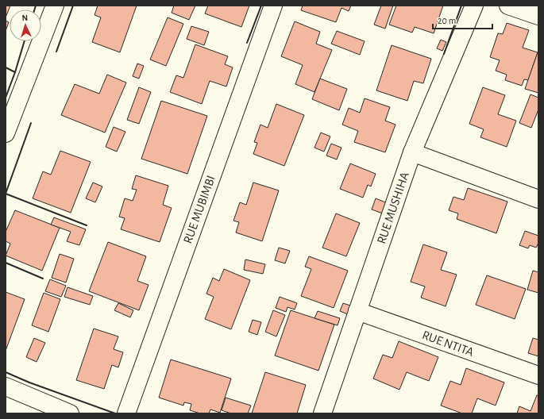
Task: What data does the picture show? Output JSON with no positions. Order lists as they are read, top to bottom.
{
  "streets": {
    "street": ["RUE MUSHIHA", "RUE MUBIMBI", "RUE NTITA"]
  },
  "crossings": [
    ["RUE MUSHIHA", "RUE NTITA"]
  ],
  "scale_bar": "20 m",
  "north": "top"
}
